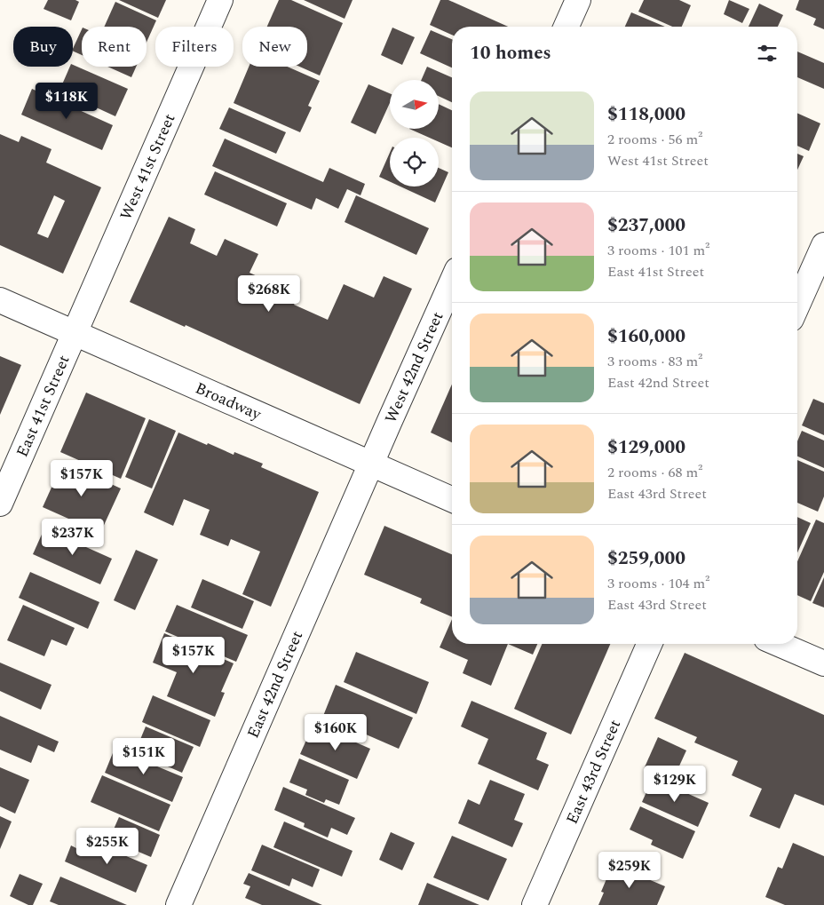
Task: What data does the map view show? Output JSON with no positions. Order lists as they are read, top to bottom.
{
  "streets": {
    "street": [
      "West 41st Street",
      "West 42nd Street",
      "Broadway",
      "East 41st Street",
      "East 42nd Street",
      "East 43rd Street"
    ]
  },
  "crossings": [
    ["West 41st Street", "Broadway"],
    ["West 41st Street", "East 41st Street"],
    ["West 42nd Street", "Broadway"],
    ["West 42nd Street", "East 42nd Street"],
    ["Broadway", "East 41st Street"],
    ["Broadway", "East 42nd Street"]
  ],
  "north": "right",
  "page": {
    "chip": [
      "Buy",
      "Rent",
      "Filters",
      "New"
    ],
    "heading": "10 homes",
    "list": [
      {
        "name": "$118,000",
        "note": "2 rooms · 56 m² · West 41st Street"
      },
      {
        "name": "$237,000",
        "note": "3 rooms · 101 m² · East 41st Street"
      },
      {
        "name": "$160,000",
        "note": "3 rooms · 83 m² · East 42nd Street"
      },
      {
        "name": "$129,000",
        "note": "2 rooms · 68 m² · East 43rd Street"
      },
      {
        "name": "$259,000",
        "note": "3 rooms · 104 m² · East 43rd Street"
      }
    ],
    "price": [
      "$118K",
      "$268K",
      "$157K",
      "$237K",
      "$157K",
      "$160K",
      "$151K",
      "$129K",
      "$255K",
      "$259K"
    ]
  }
}
